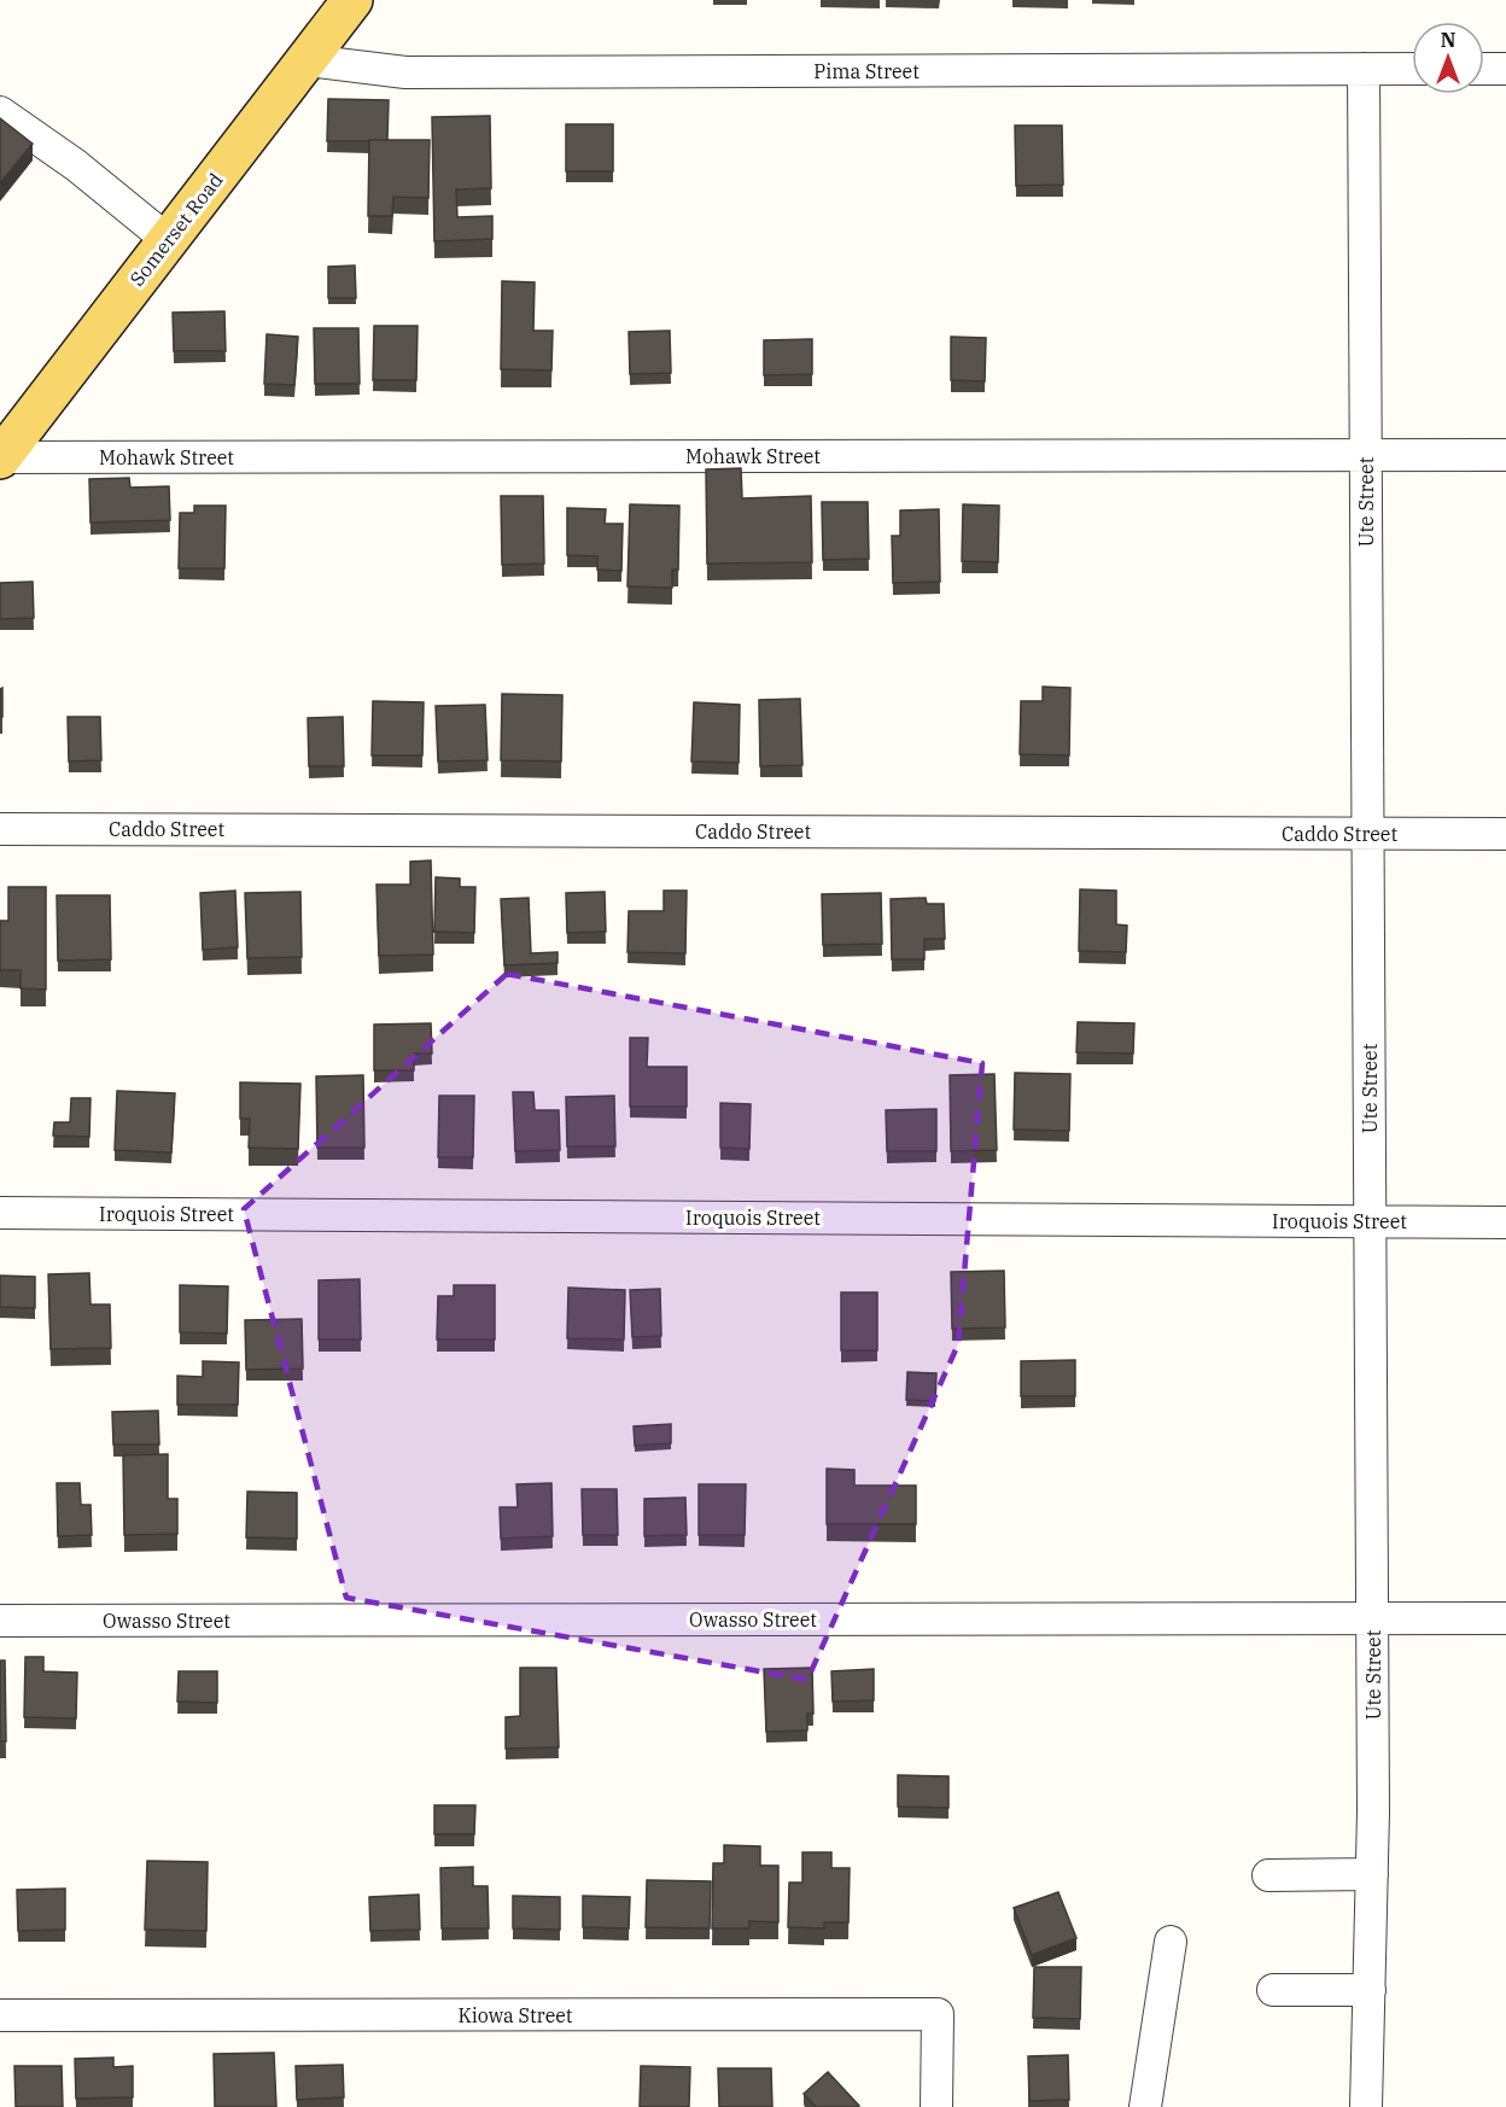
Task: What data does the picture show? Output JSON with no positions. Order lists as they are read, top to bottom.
{
  "streets": {
    "main road": ["Somerset Road"],
    "street": [
      "Pima Street",
      "Mohawk Street",
      "Ute Street",
      "Caddo Street",
      "Iroquois Street",
      "Owasso Street",
      "Kiowa Street"
    ]
  },
  "crossings": [
    ["Pima Street", "Somerset Road"],
    ["Pima Street", "Ute Street"],
    ["Somerset Road", "Mohawk Street"],
    ["Mohawk Street", "Ute Street"],
    ["Ute Street", "Caddo Street"],
    ["Ute Street", "Iroquois Street"],
    ["Ute Street", "Owasso Street"]
  ],
  "north": "top"
}
